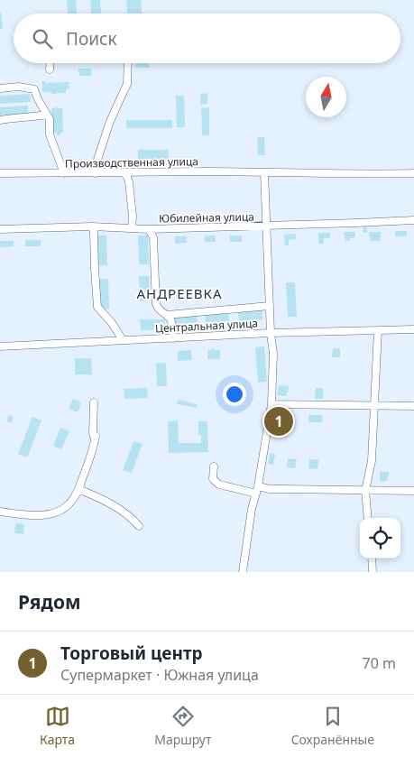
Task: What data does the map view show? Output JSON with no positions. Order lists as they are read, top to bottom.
{
  "streets": {
    "street": ["Производственная улица", "Юбилейная улица", "Центральная улица"]
  },
  "districts": ["АНДРЕЕВКА"],
  "north": "top",
  "page": {
    "search": "Поиск",
    "pins": "1",
    "heading": "Рядом",
    "list": [
      {
        "mark": "1",
        "name": "Торговый центр",
        "note": "Супермаркет · Южная улица",
        "value": "70 m"
      }
    ],
    "nav": ["Карта", "Маршрут", "Сохранённые"]
  }
}
